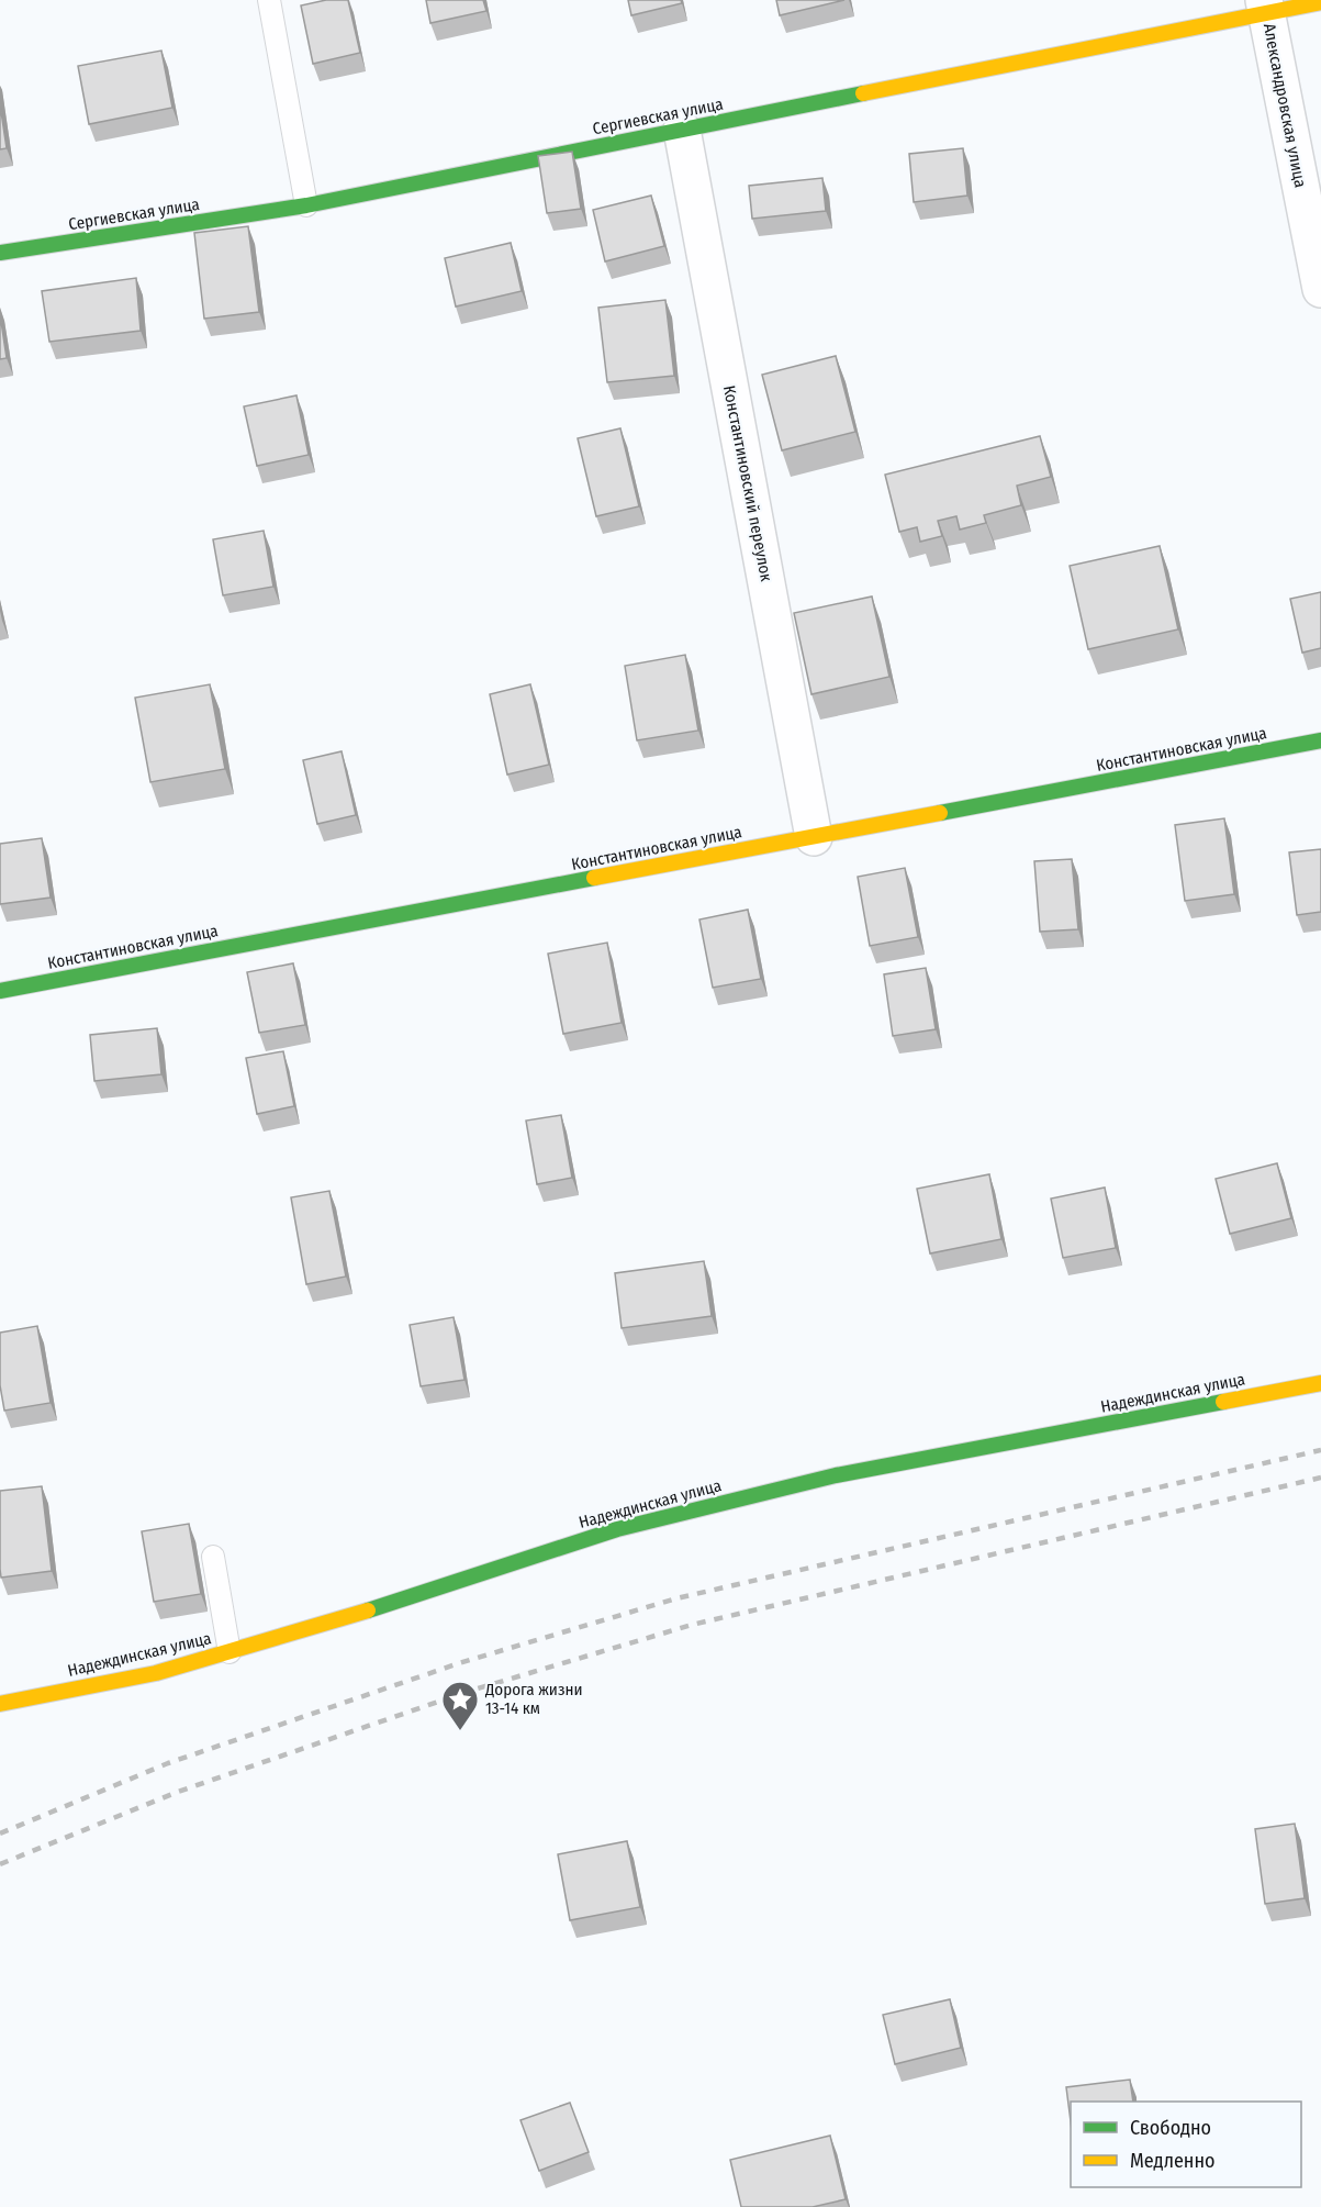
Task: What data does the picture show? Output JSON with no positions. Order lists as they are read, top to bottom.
{
  "streets": {
    "street": [
      "Александровская улица",
      "Сергиевская улица",
      "Константиновский переулок",
      "Константиновская улица",
      "Надеждинская улица"
    ]
  },
  "crossings": [
    ["Александровская улица", "Сергиевская улица"],
    ["Сергиевская улица", "Константиновский переулок"],
    ["Константиновский переулок", "Константиновская улица"]
  ],
  "places": {
    "place": ["Дорога жизни 13-14 км"]
  },
  "legend": ["Свободно", "Медленно"]
}
